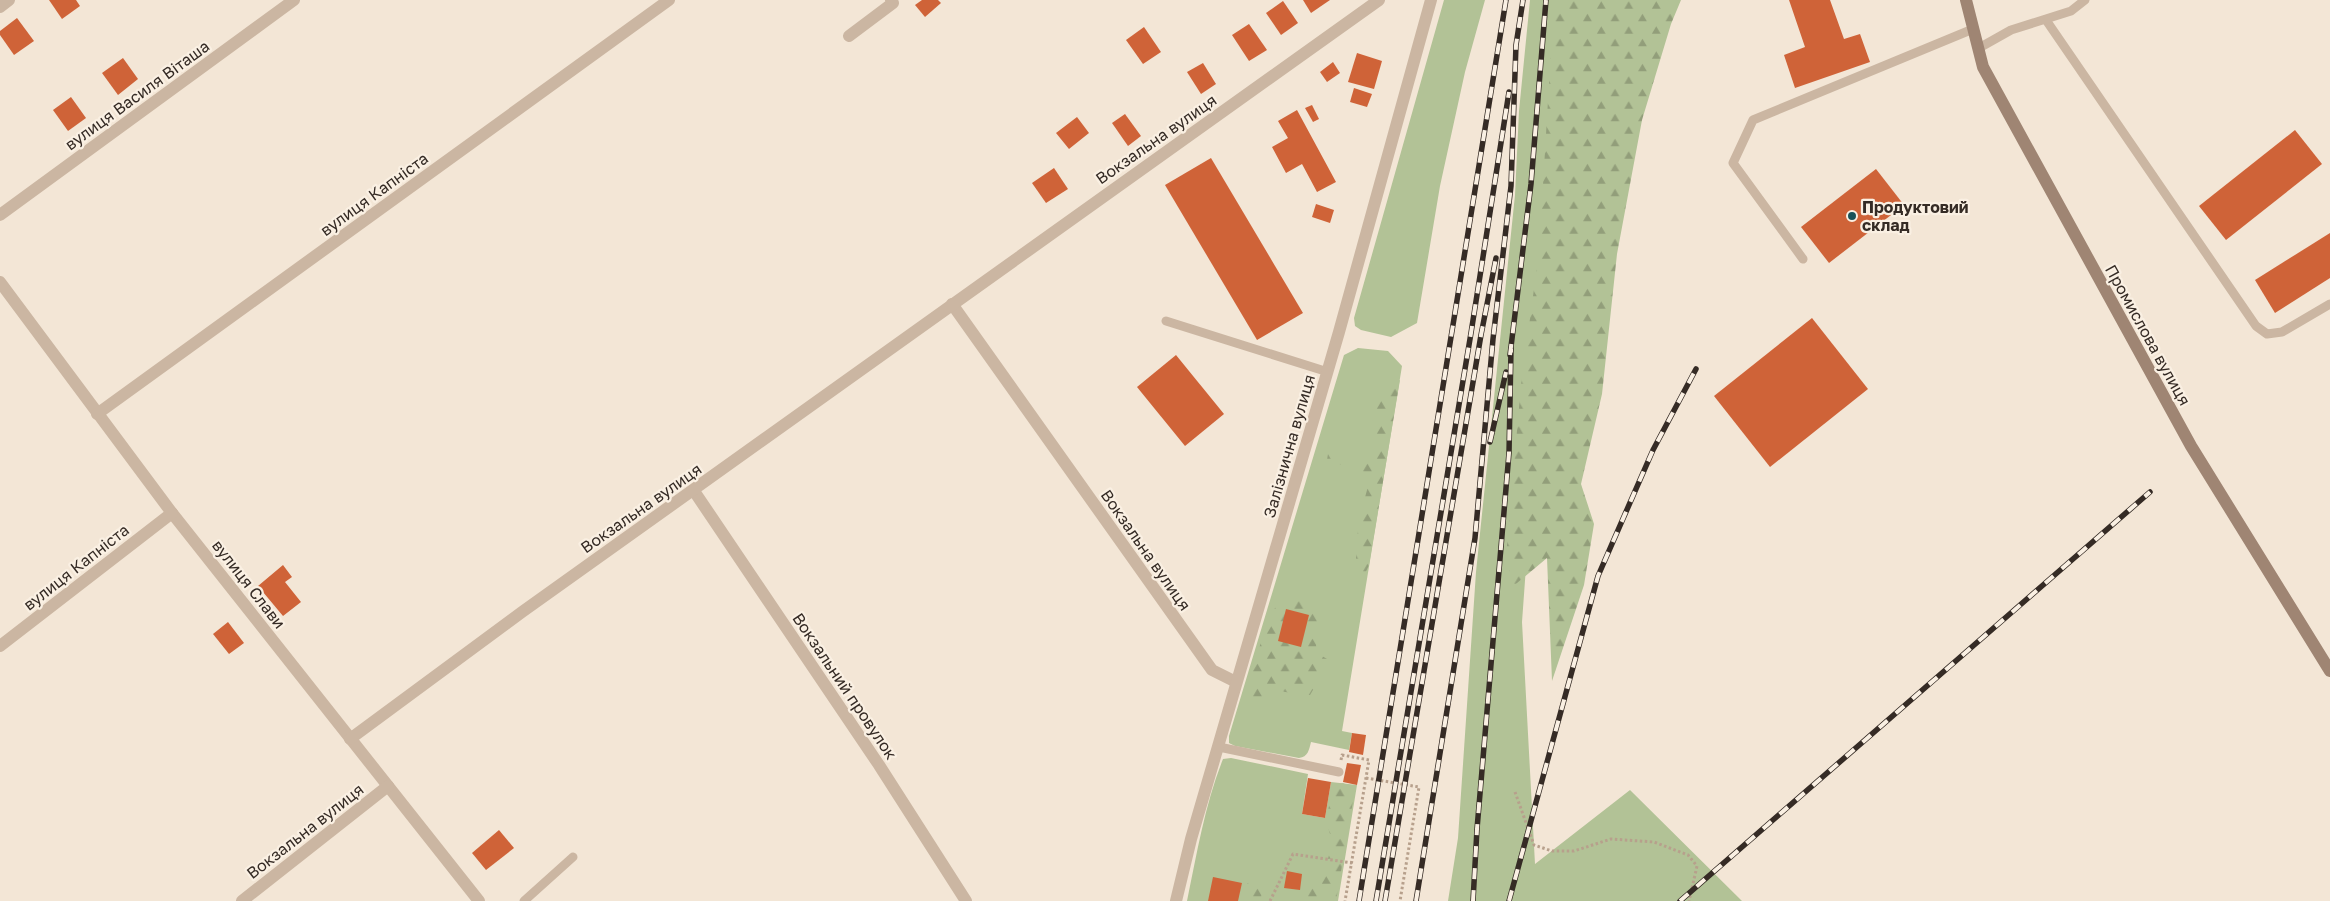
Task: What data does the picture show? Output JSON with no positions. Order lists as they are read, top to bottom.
{
  "streets": {
    "street": [
      "вулиця Василя Віташа",
      "Вокзальна вулиця",
      "вулиця Капніста",
      "Промислова вулиця",
      "Залізнична вулиця",
      "вулиця Слави",
      "Вокзальний провулок"
    ]
  },
  "crossings": [
    ["Вокзальна вулиця", "Залізнична вулиця"],
    ["Вокзальна вулиця", "вулиця Слави"],
    ["Вокзальна вулиця", "Вокзальний провулок"],
    ["вулиця Капніста", "вулиця Слави"]
  ],
  "places": ["Продуктовий склад"]
}
